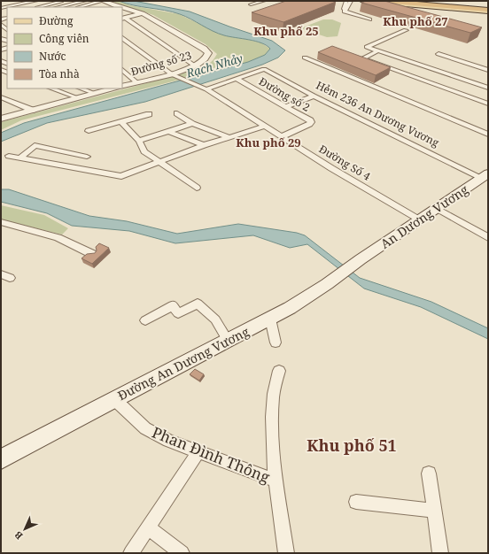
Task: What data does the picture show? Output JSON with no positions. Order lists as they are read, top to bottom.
{
  "streets": {
    "main road": ["An Dương Vương", "Đường An Dương Vương"],
    "street": [
      "Đường số 23",
      "Đường số 2",
      "Hẻm 236 An Dương Vương",
      "Đường Số 4",
      "Phan Đình Thông"
    ]
  },
  "crossings": [
    ["Đường số 23", "Đường Số 4"],
    ["Đường số 2", "Hẻm 236 An Dương Vương"],
    ["Đường số 2", "Đường Số 4"],
    ["Hẻm 236 An Dương Vương", "An Dương Vương"],
    ["Đường Số 4", "An Dương Vương"],
    ["An Dương Vương", "Đường An Dương Vương"],
    ["Đường An Dương Vương", "Phan Đình Thông"]
  ],
  "districts": [
    "Khu phố 27",
    "Khu phố 25",
    "Khu phố 29",
    "Khu phố 51"
  ],
  "water": ["Rạch Nhảy"],
  "legend": [
    "Đường",
    "Công viên",
    "Nước",
    "Tòa nhà"
  ],
  "north": "bottom left"
}
